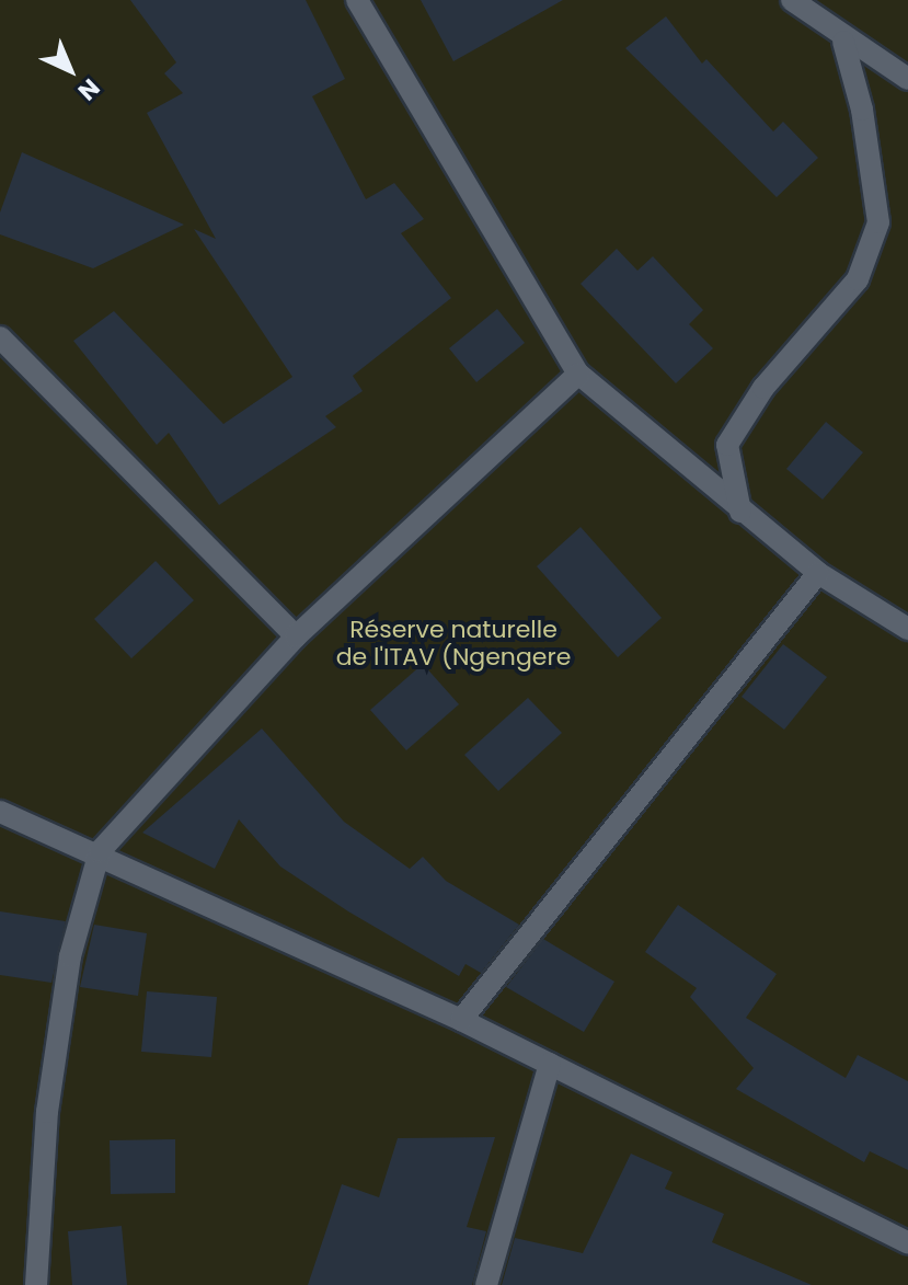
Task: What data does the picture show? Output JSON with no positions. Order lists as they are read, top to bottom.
{
  "parks": ["Réserve naturelle de l'ITAV (Ngengere"],
  "north": "bottom right"
}
